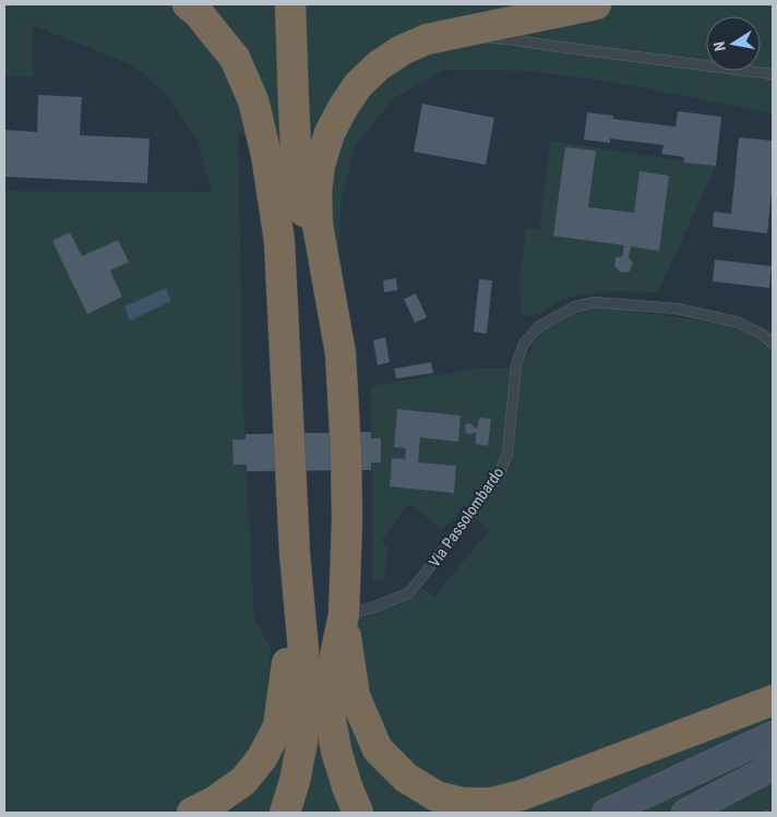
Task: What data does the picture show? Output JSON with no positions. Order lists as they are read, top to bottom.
{
  "streets": {
    "lane": ["Via Passolombardo"]
  },
  "north": "left"
}
